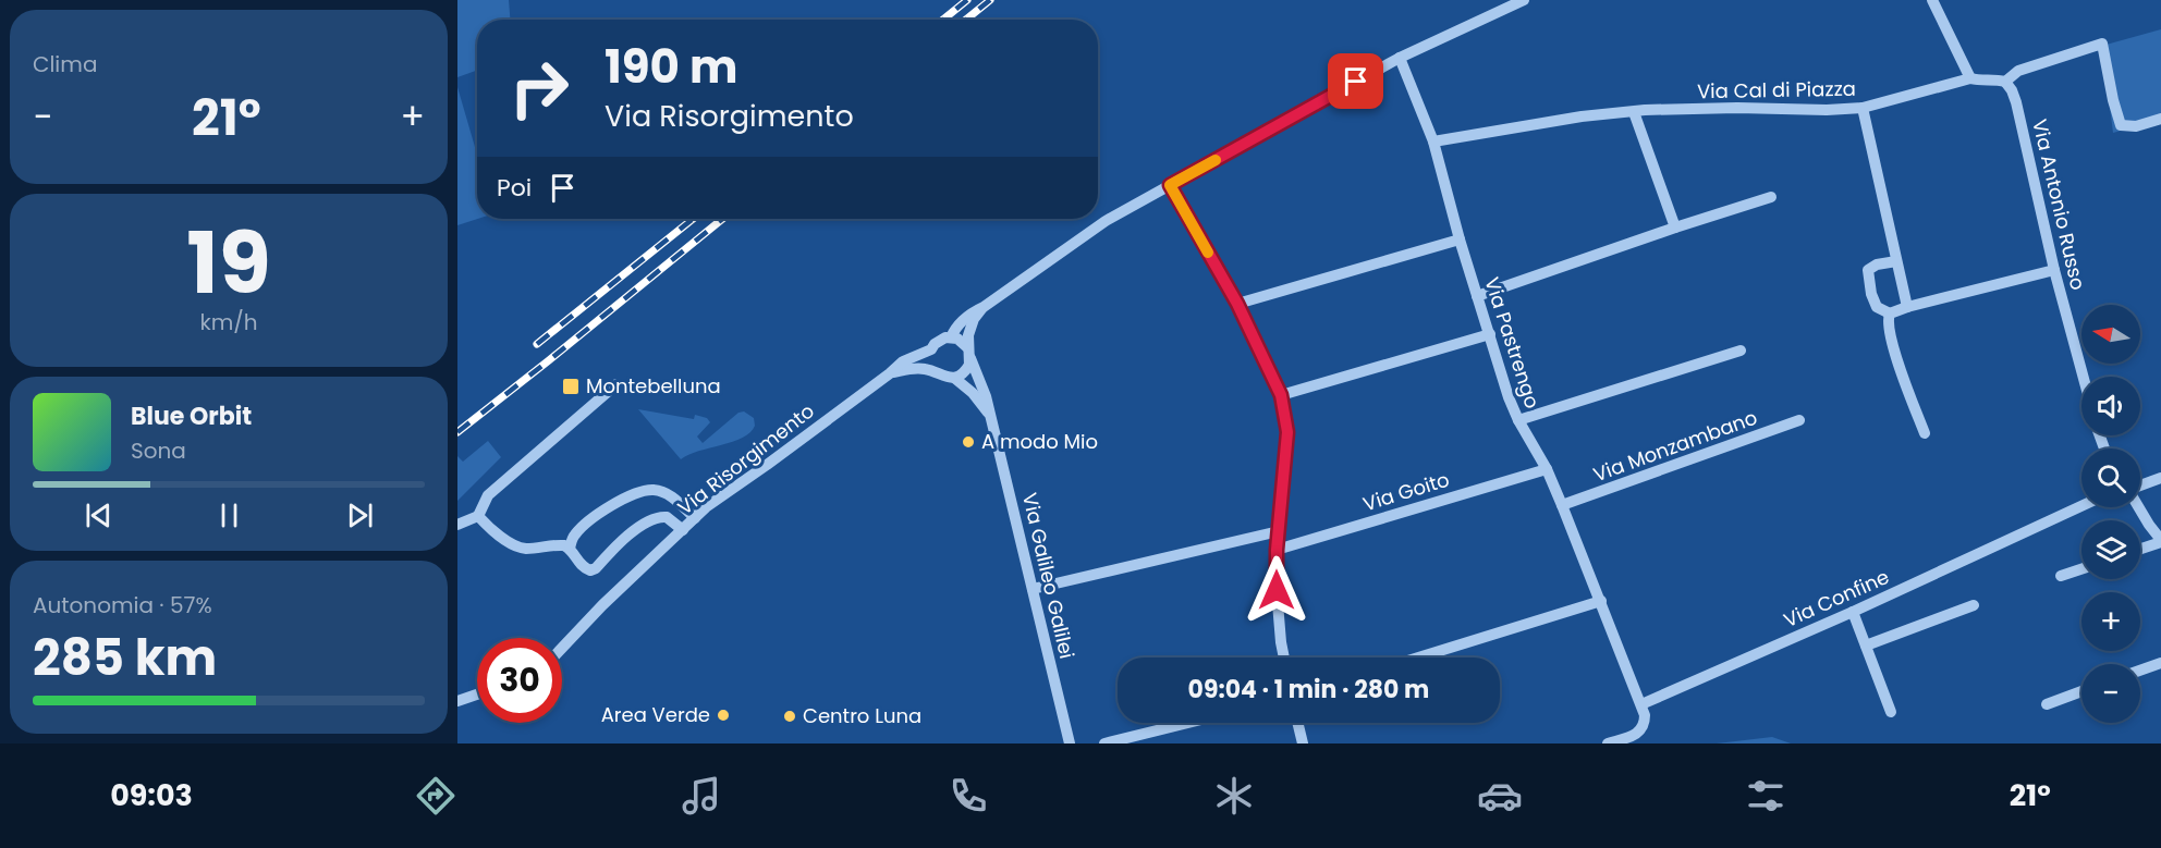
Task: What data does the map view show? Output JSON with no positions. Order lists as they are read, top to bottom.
{
  "streets": {
    "street": [
      "Via Cal di Piazza",
      "Via Antonio Russo",
      "Via Pastrengo",
      "Via Monzambano",
      "Via Risorgimento",
      "Via Goito",
      "Via Galileo Galilei",
      "Via Confine"
    ]
  },
  "crossings": [
    ["Via Cal di Piazza", "Via Antonio Russo"],
    ["Via Cal di Piazza", "Via Pastrengo"],
    ["Via Pastrengo", "Via Monzambano"],
    ["Via Pastrengo", "Via Risorgimento"],
    ["Via Pastrengo", "Via Goito"],
    ["Via Pastrengo", "Via Confine"],
    ["Via Risorgimento", "Via Galileo Galilei"]
  ],
  "places": {
    "transit": ["Montebelluna"],
    "other": ["A modo Mio", "Area Verde", "Centro Luna"]
  },
  "north": "left",
  "page": {
    "tile": [
      "Clima",
      ["19", "km/h"],
      ["Autonomia · 57%", "285 km"]
    ],
    "turn": ["190 m", "Via Risorgimento"],
    "heat": ["−", "21°", "+"],
    "then": "Poi",
    "map_buttons": ["+", "−"],
    "song": ["Blue Orbit", "Sona"],
    "limit": "30",
    "trip": "09:04 · 1 min · 280 m",
    "tabs": ["09:03", "21°"]
  }
}
